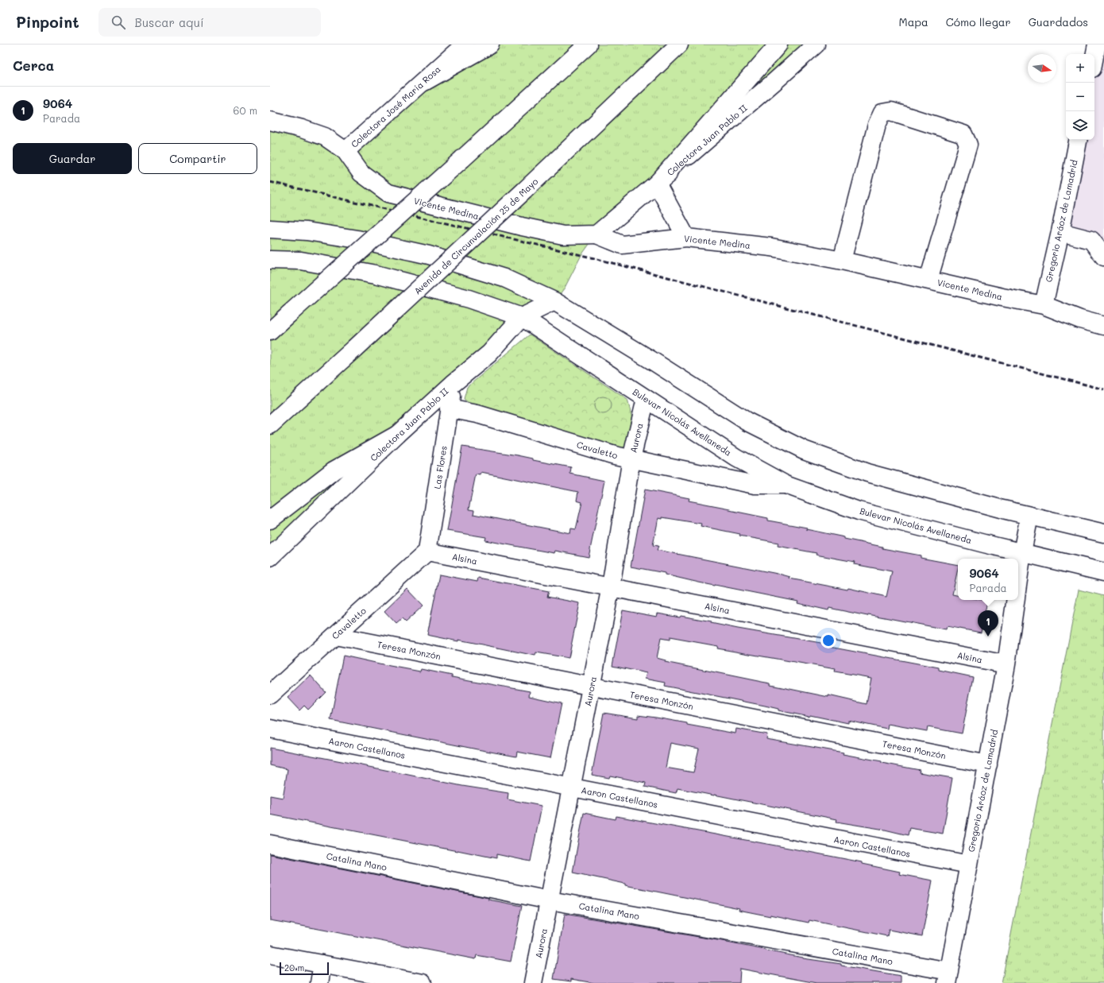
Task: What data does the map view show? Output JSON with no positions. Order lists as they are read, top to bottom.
{
  "streets": {
    "main road": [
      "Colectora José María Rosa",
      "Colectora Juan Pablo II",
      "Vicente Medina",
      "Gregorio Aráoz de Lamadrid",
      "Avenida de Circunvalación 25 de Mayo",
      "Bulevar Nicolás Avellaneda",
      "Aurora",
      "Cavaletto",
      "Las Flores",
      "Alsina",
      "Teresa Monzón",
      "Aaron Castellanos",
      "Catalina Mano"
    ]
  },
  "crossings": [
    ["Colectora José María Rosa", "Vicente Medina"],
    ["Colectora Juan Pablo II", "Vicente Medina"],
    ["Colectora Juan Pablo II", "Bulevar Nicolás Avellaneda"],
    ["Colectora Juan Pablo II", "Las Flores"],
    ["Vicente Medina", "Gregorio Aráoz de Lamadrid"],
    ["Gregorio Aráoz de Lamadrid", "Bulevar Nicolás Avellaneda"],
    ["Gregorio Aráoz de Lamadrid", "Alsina"],
    ["Gregorio Aráoz de Lamadrid", "Teresa Monzón"],
    ["Gregorio Aráoz de Lamadrid", "Aaron Castellanos"],
    ["Gregorio Aráoz de Lamadrid", "Catalina Mano"],
    ["Bulevar Nicolás Avellaneda", "Aurora"],
    ["Bulevar Nicolás Avellaneda", "Cavaletto"],
    ["Aurora", "Cavaletto"],
    ["Aurora", "Alsina"],
    ["Aurora", "Teresa Monzón"],
    ["Aurora", "Aaron Castellanos"],
    ["Aurora", "Catalina Mano"],
    ["Cavaletto", "Las Flores"],
    ["Cavaletto", "Alsina"],
    ["Cavaletto", "Teresa Monzón"],
    ["Las Flores", "Alsina"]
  ],
  "scale_bar": "20 m",
  "north": "right",
  "page": {
    "header": "Pinpoint",
    "search": "Buscar aquí",
    "nav": ["Mapa", "Cómo llegar", "Guardados"],
    "heading": "Cerca",
    "map_buttons": ["+", "−"],
    "list": [
      {
        "mark": "1",
        "name": "9064",
        "note": "Parada",
        "value": "60 m"
      }
    ],
    "buttons": ["Guardar", "Compartir"],
    "popup": ["9064", "Parada"],
    "pins": "1",
    "scale": "20 m"
  }
}
